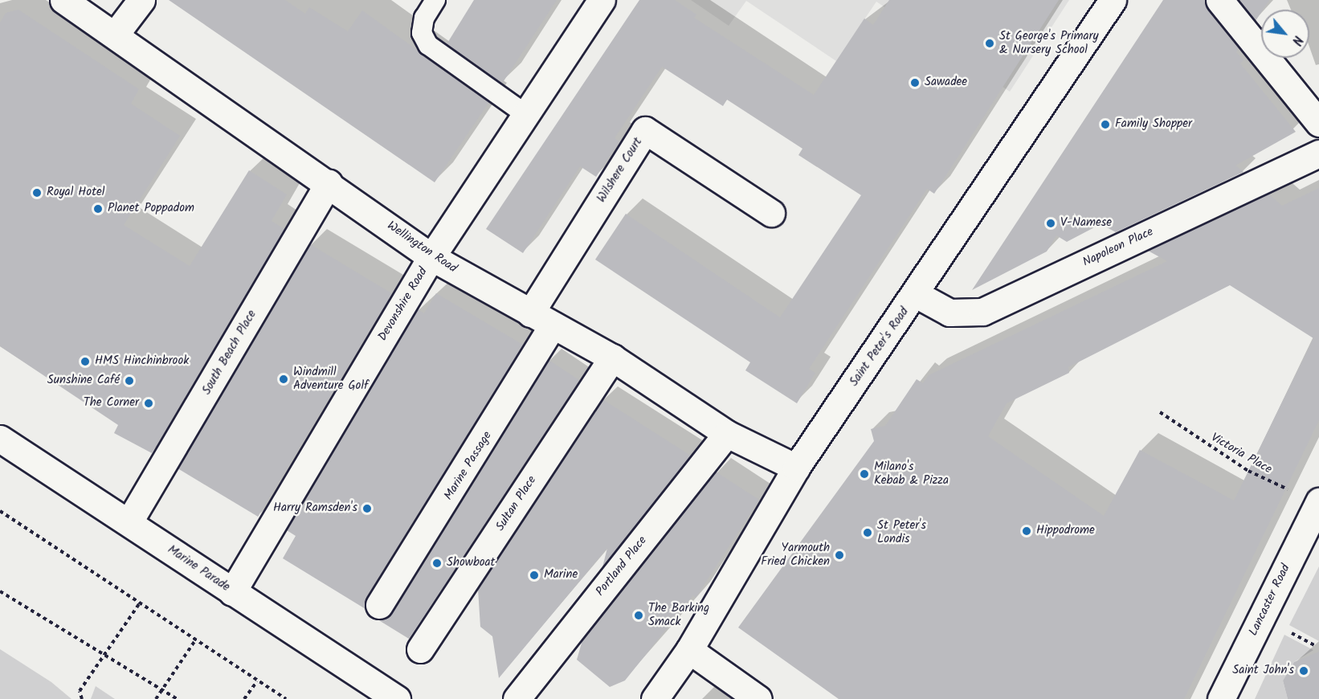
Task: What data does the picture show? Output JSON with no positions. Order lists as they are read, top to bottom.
{
  "streets": {
    "street": [
      "Wilshere Court",
      "Wellington Road",
      "Napoleon Place",
      "Devonshire Road",
      "Saint Peter's Road",
      "South Beach Place",
      "Marine Passage",
      "Sultan Place",
      "Portland Place",
      "Marine Parade",
      "Lancaster Road"
    ],
    "path": ["Victoria Place"]
  },
  "crossings": [
    ["Wilshere Court", "Wellington Road"],
    ["Wilshere Court", "Marine Passage"],
    ["Wellington Road", "Devonshire Road"],
    ["Wellington Road", "Saint Peter's Road"],
    ["Wellington Road", "South Beach Place"],
    ["Wellington Road", "Marine Passage"],
    ["Wellington Road", "Sultan Place"],
    ["Wellington Road", "Portland Place"],
    ["Napoleon Place", "Saint Peter's Road"],
    ["Devonshire Road", "Marine Parade"],
    ["South Beach Place", "Marine Parade"],
    ["Victoria Place", "Lancaster Road"]
  ],
  "places": [
    "St George's Primary & Nursery School",
    "Sawadee",
    "Family Shopper",
    "Royal Hotel",
    "Planet Poppadom",
    "V-Namese",
    "HMS Hinchinbrook",
    "Windmill Adventure Golf",
    "Sunshine Café",
    "The Corner",
    "Milano's Kebab & Pizza",
    "Harry Ramsden's",
    "Hippodrome",
    "St Peter's Londis",
    "Yarmouth Fried Chicken",
    "Showboat",
    "Marine",
    "The Barking Smack",
    "Saint John's"
  ],
  "north": "bottom right"
}
